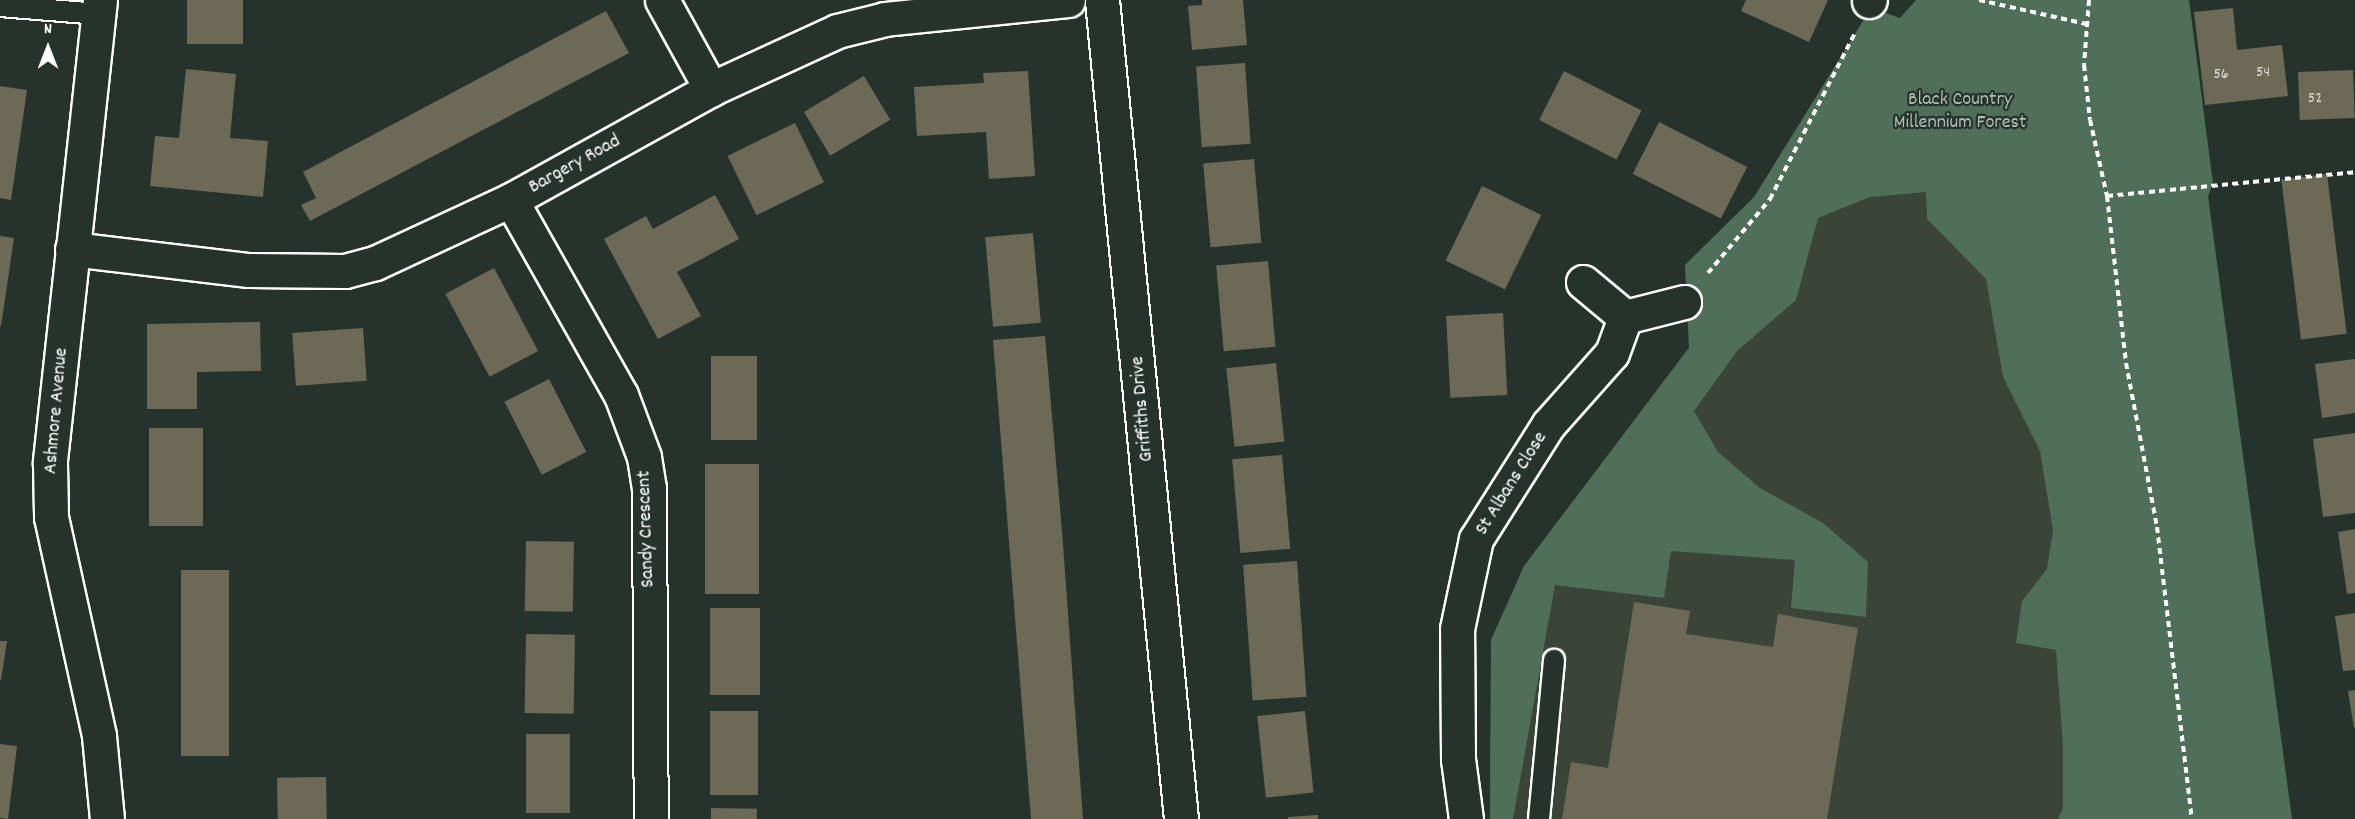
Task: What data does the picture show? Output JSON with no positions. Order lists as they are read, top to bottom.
{
  "streets": {
    "street": [
      "Bargery Road",
      "Griffiths Drive",
      "Ashmore Avenue",
      "St Albans Close",
      "Sandy Crescent"
    ]
  },
  "crossings": [
    ["Bargery Road", "Ashmore Avenue"],
    ["Bargery Road", "Sandy Crescent"]
  ],
  "parks": ["Black Country Millennium Forest"],
  "house_numbers": ["54", "56", "52"],
  "north": "top"
}
